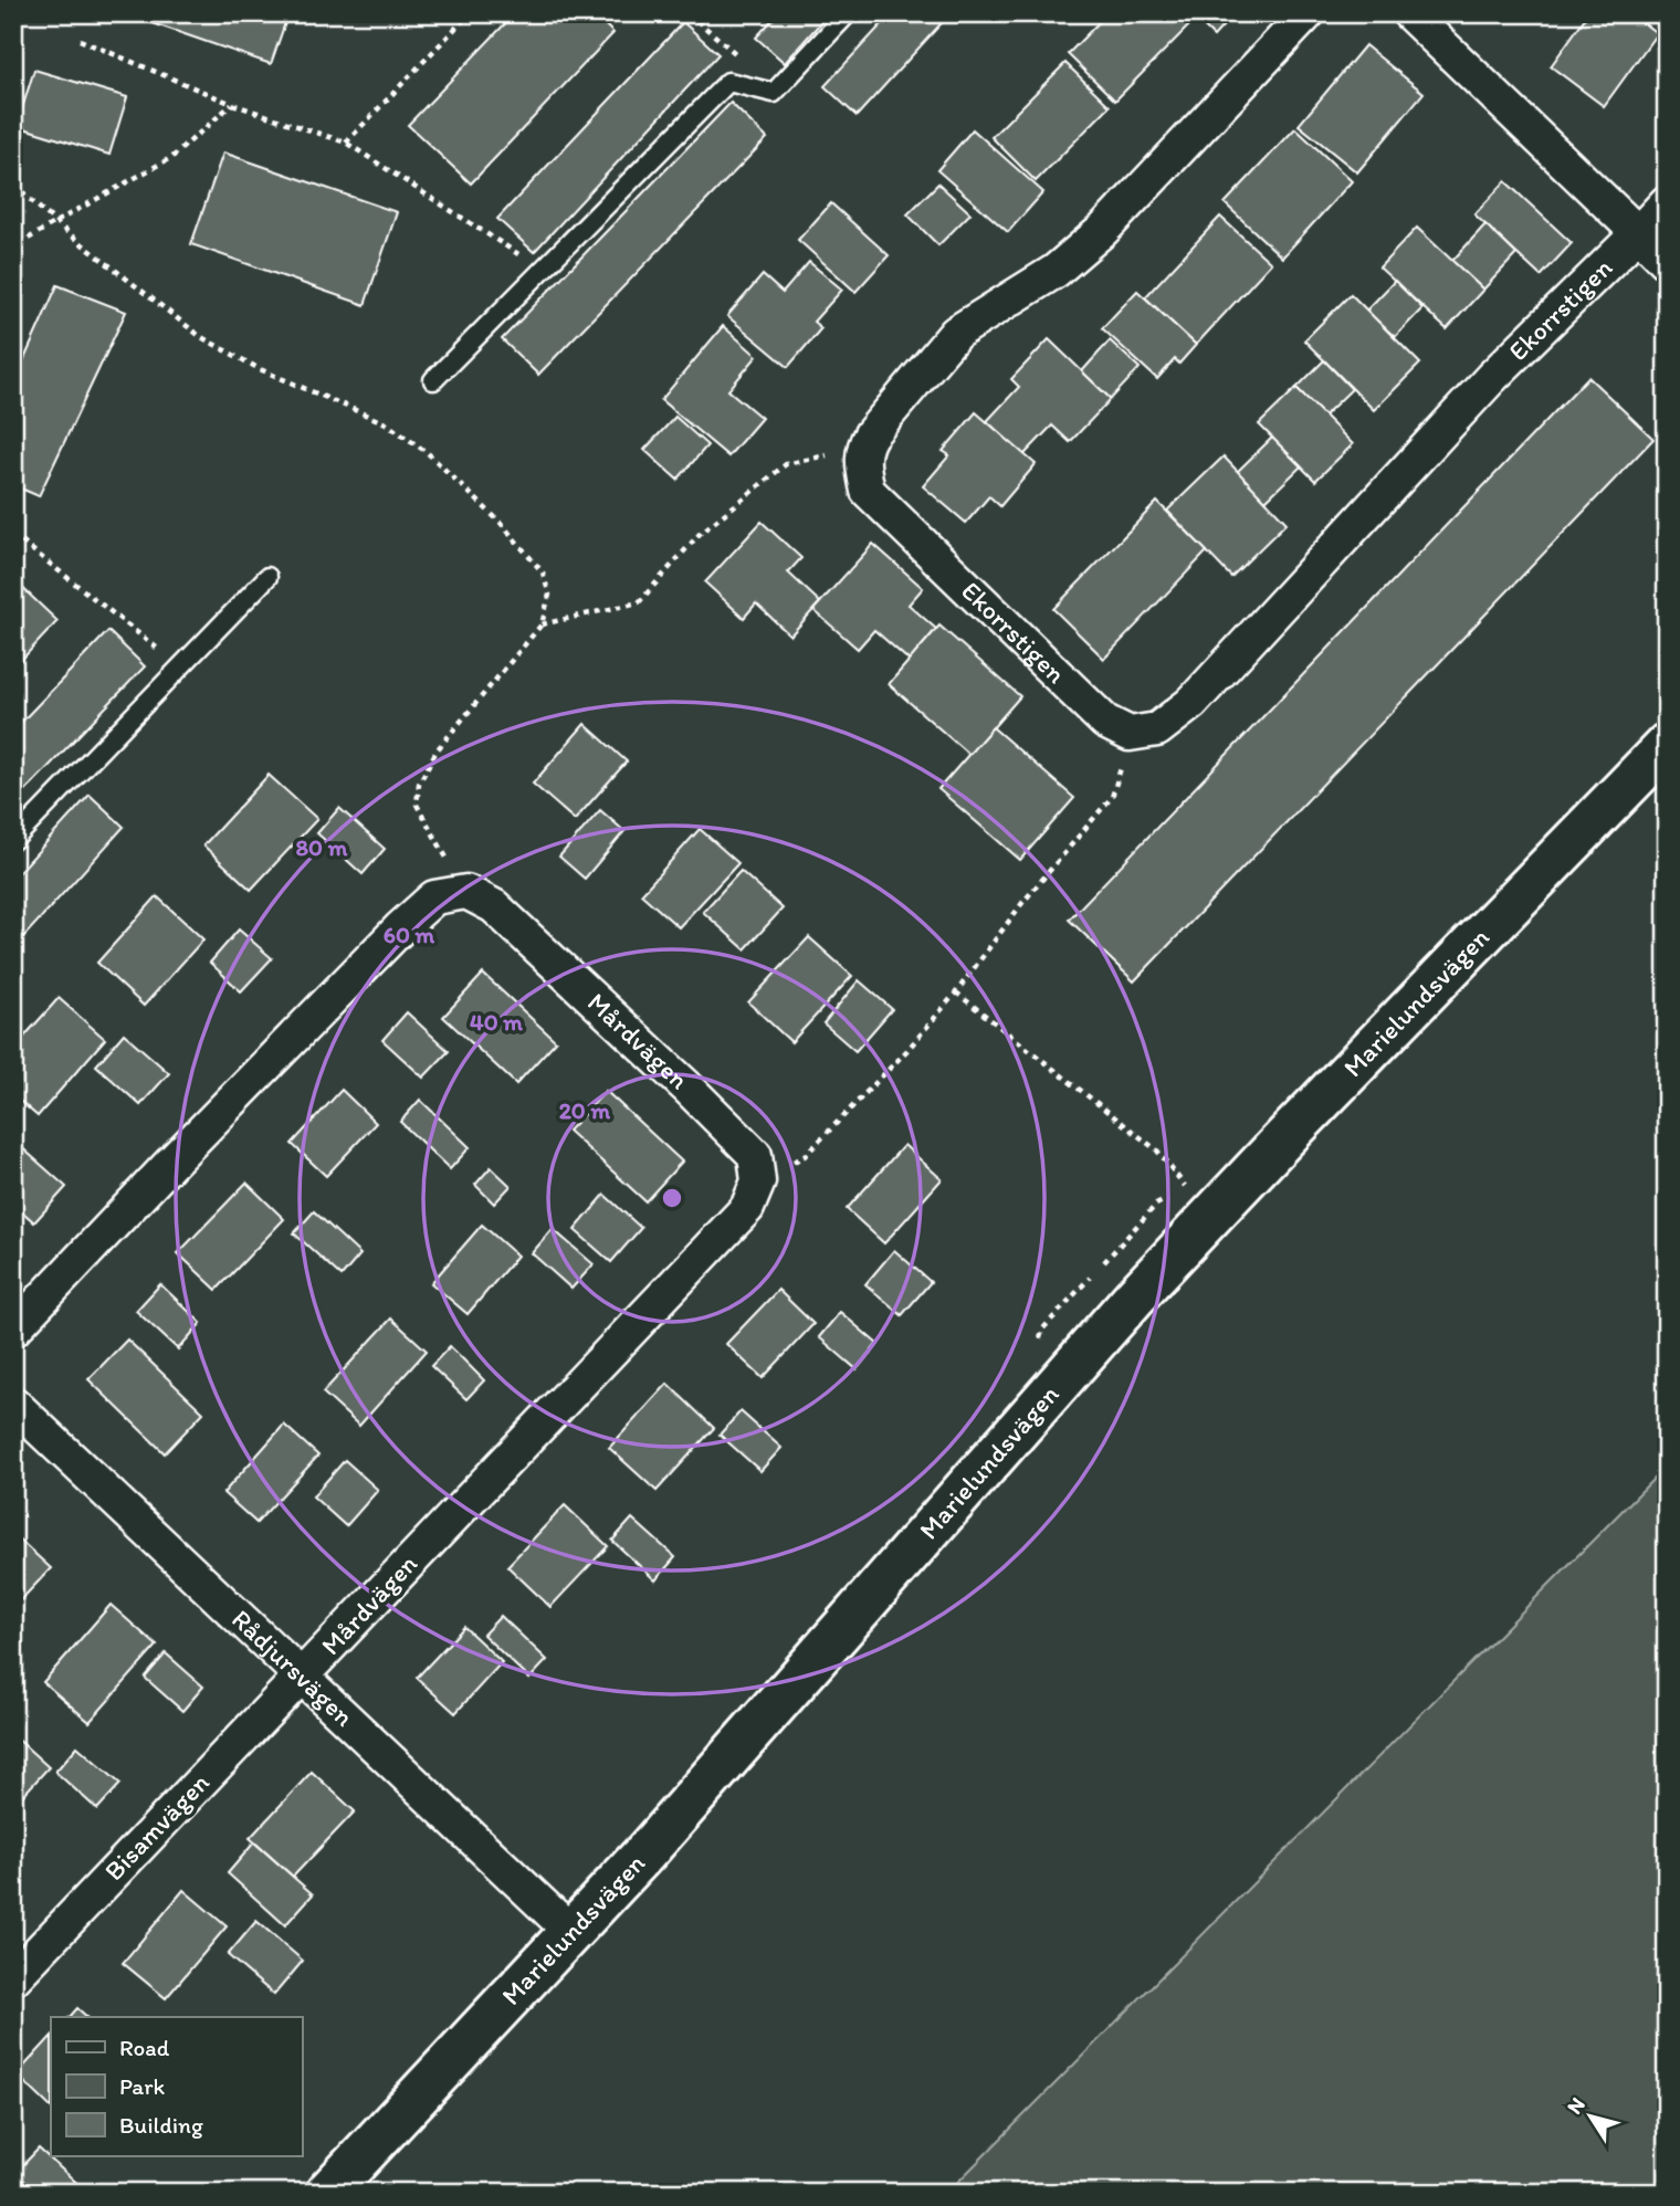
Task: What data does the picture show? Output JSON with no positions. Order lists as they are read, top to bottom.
{
  "streets": {
    "street": [
      "Ekorrstigen",
      "Marielundsvägen",
      "Mårdvägen",
      "Rådjursvägen",
      "Bisamvägen"
    ]
  },
  "crossings": [
    ["Marielundsvägen", "Rådjursvägen"],
    ["Mårdvägen", "Rådjursvägen"],
    ["Mårdvägen", "Bisamvägen"],
    ["Rådjursvägen", "Bisamvägen"]
  ],
  "legend": ["Road", "Park", "Building"],
  "north": "top left",
  "rings": [
    "80 m",
    "60 m",
    "40 m",
    "20 m"
  ]
}
